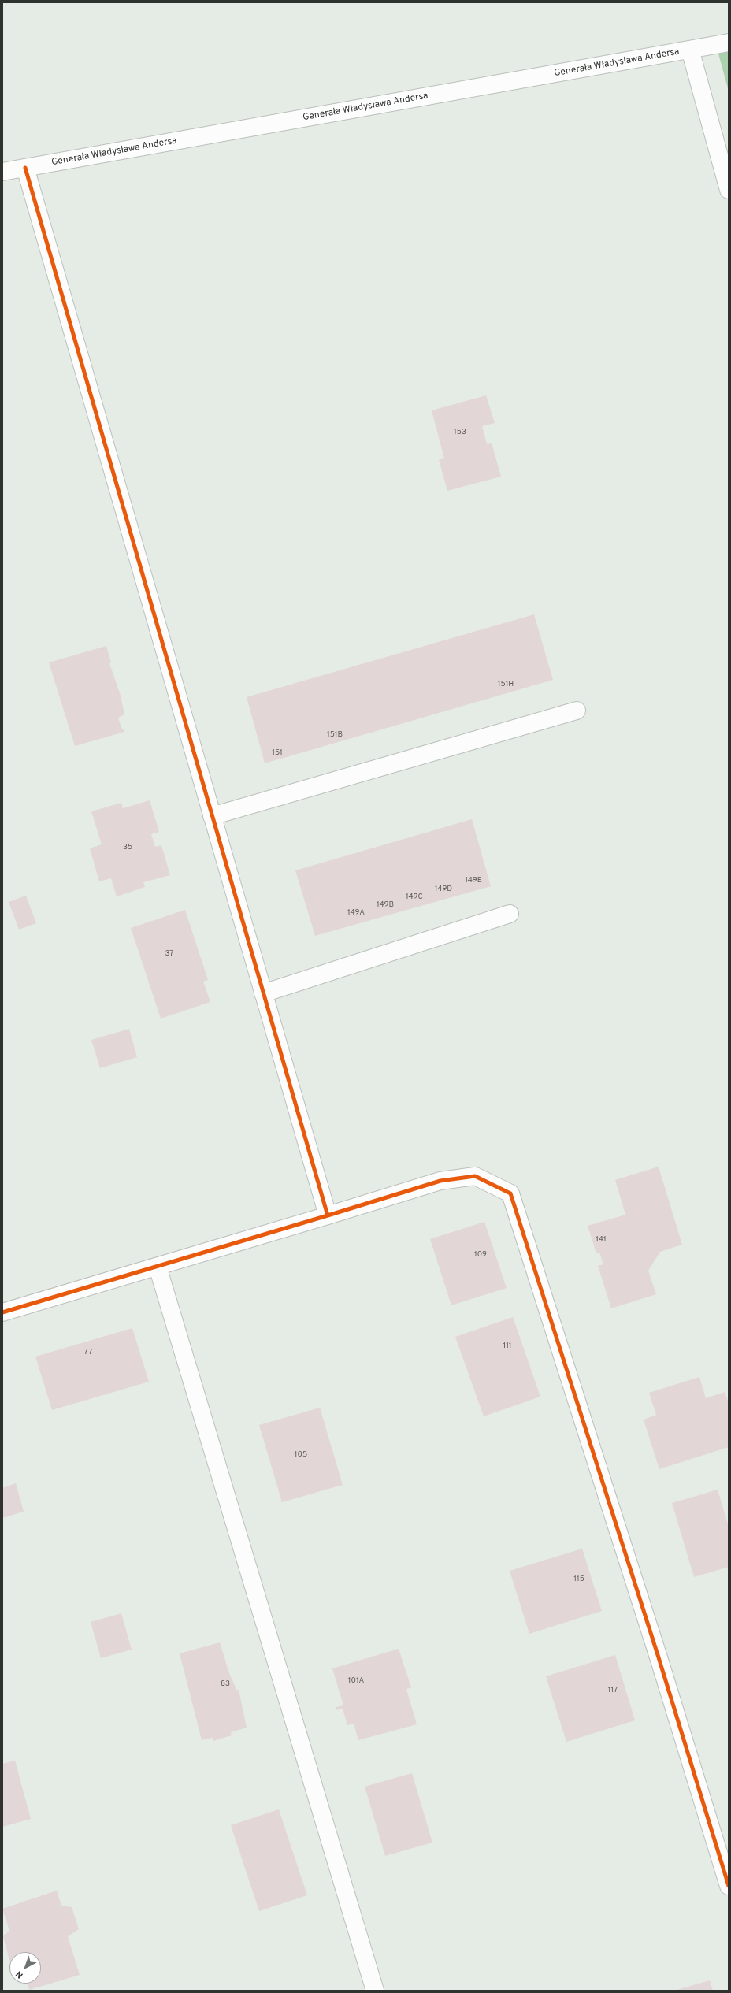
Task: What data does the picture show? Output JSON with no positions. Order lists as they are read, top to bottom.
{
  "streets": {
    "street": ["Generała Władysława Andersa"]
  },
  "house_numbers": [
    "153",
    "151H",
    "151B",
    "151",
    "35",
    "149E",
    "149D",
    "149C",
    "149B",
    "149A",
    "37",
    "141",
    "109",
    "111",
    "77",
    "105",
    "115",
    "101A",
    "83",
    "117"
  ],
  "north": "bottom left"
}
